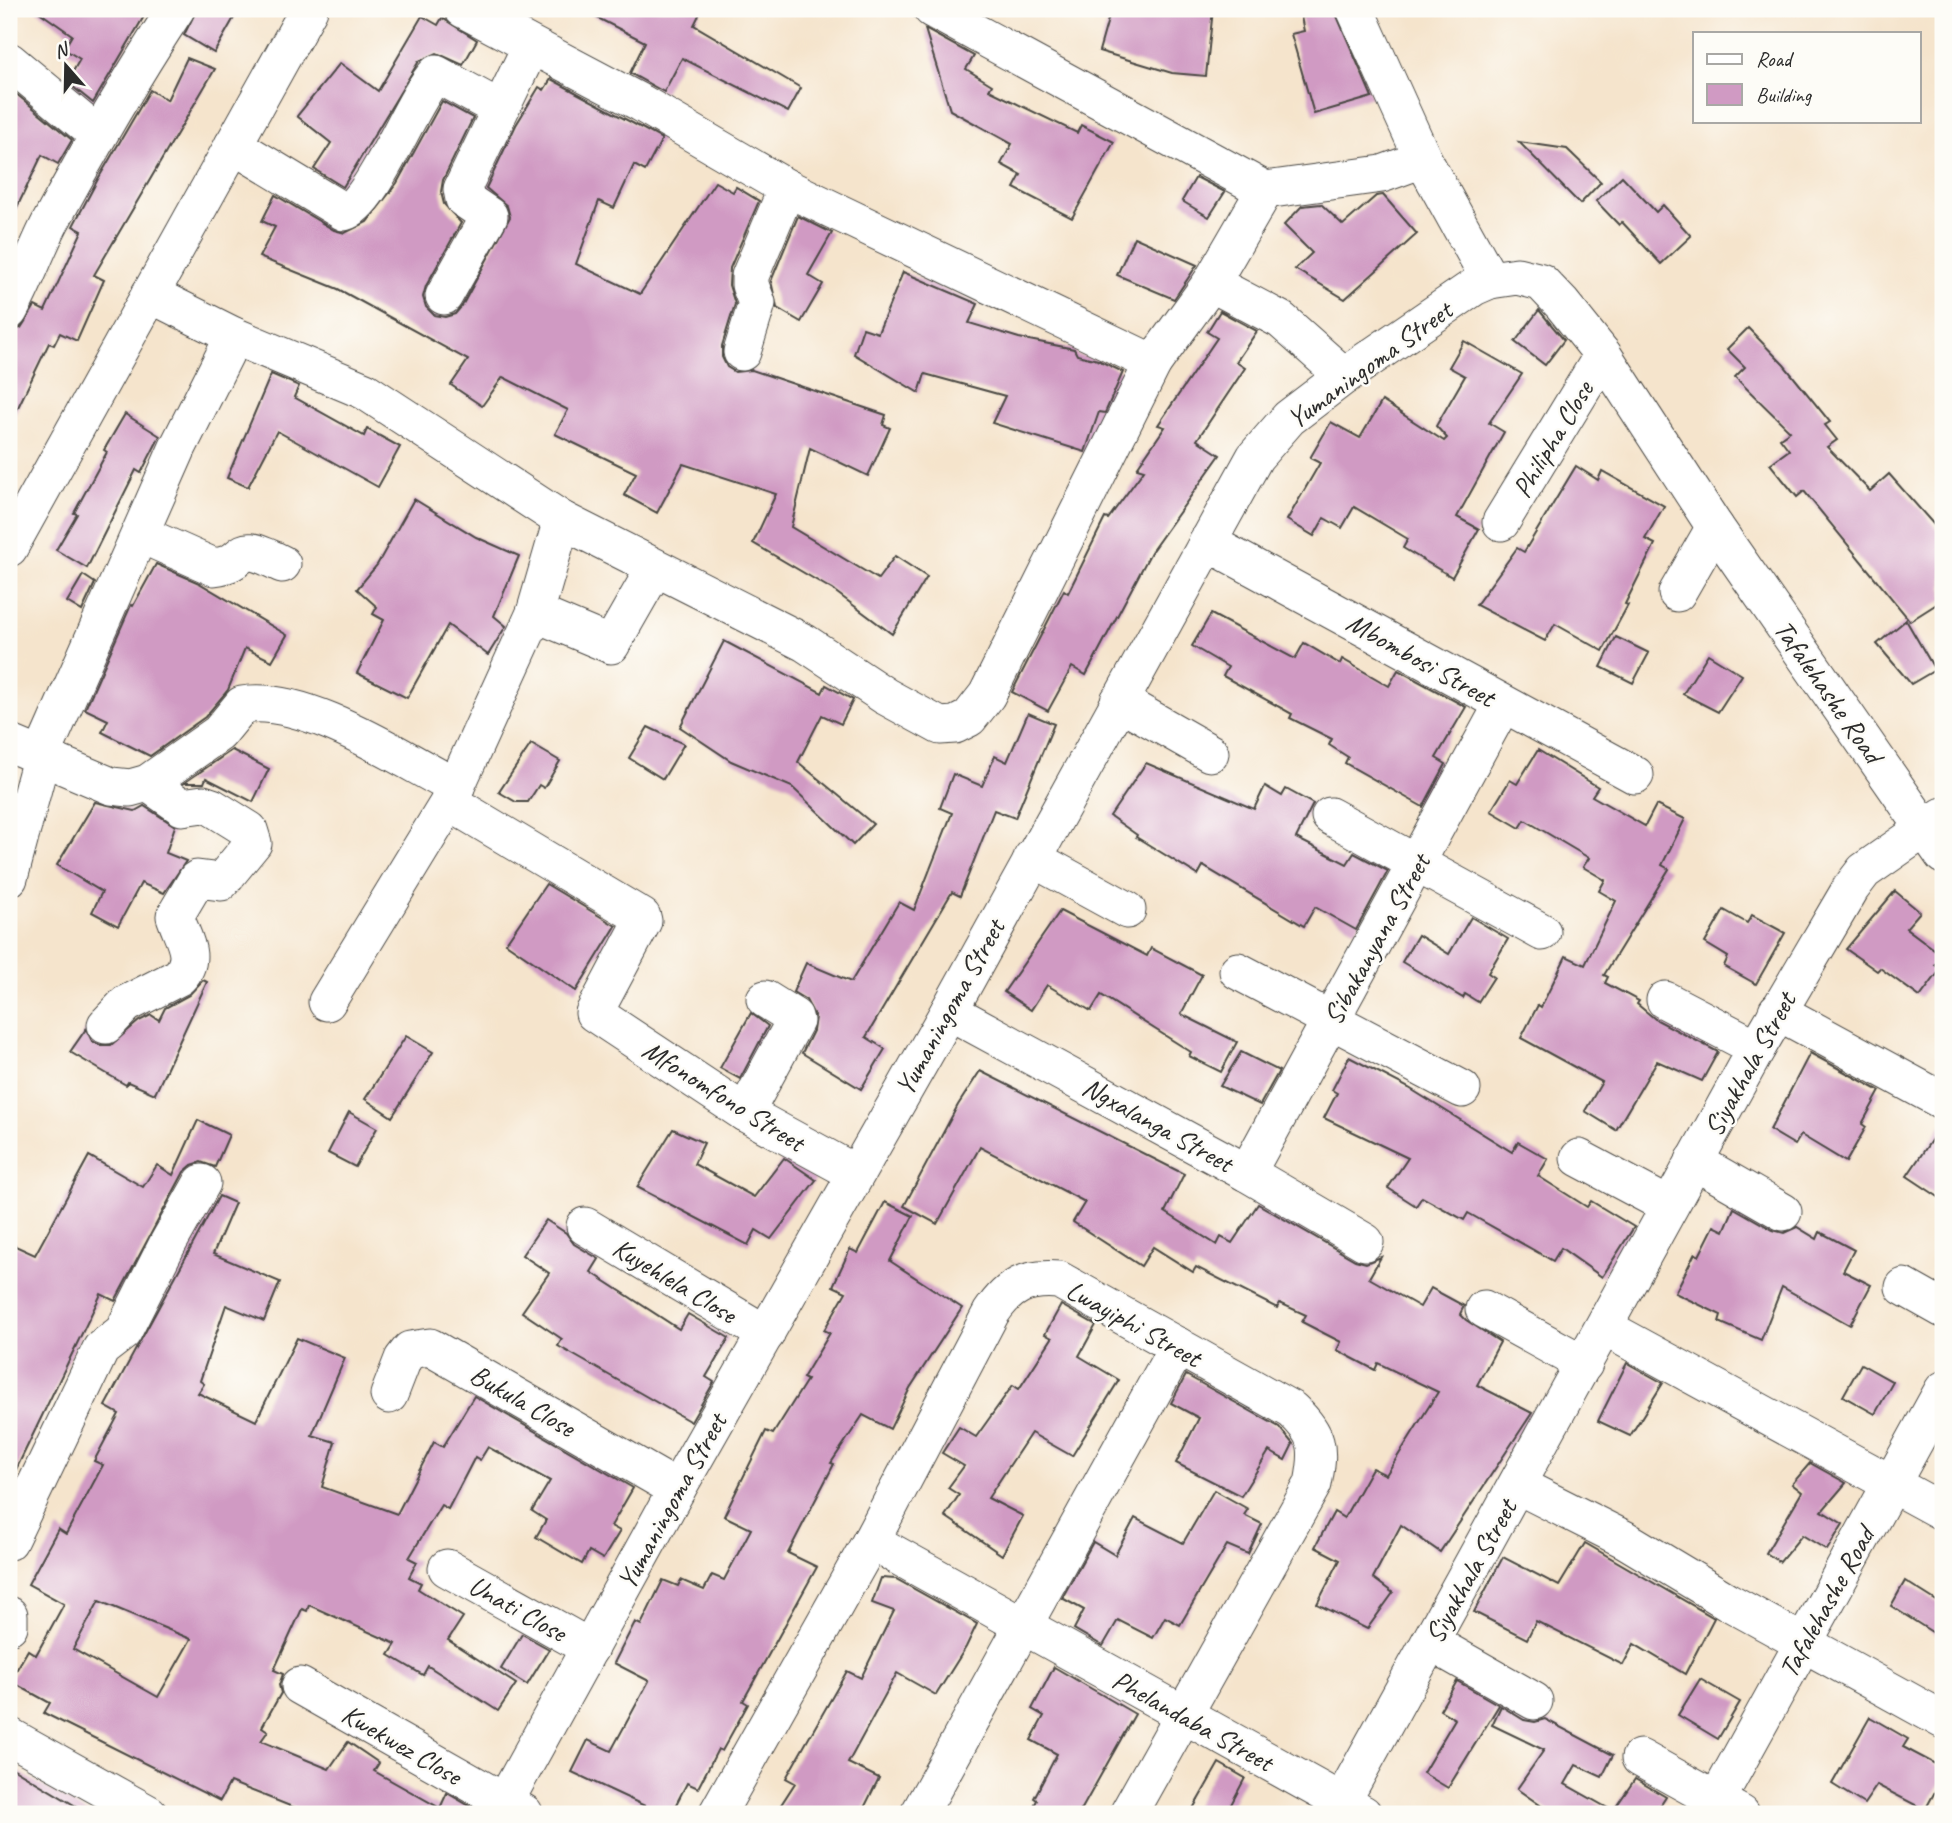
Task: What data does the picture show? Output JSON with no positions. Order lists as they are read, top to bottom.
{
  "streets": {
    "street": [
      "Yumaningoma Street",
      "Philipha Close",
      "Mbombosi Street",
      "Tafalehashe Road",
      "Sibakanyana Street",
      "Siyakhala Street",
      "Mfonomfono Street",
      "Ngxalanga Street",
      "Kuyehlela Close",
      "Lwayiphi Street",
      "Bukula Close",
      "Unati Close",
      "Phelandaba Street",
      "Kwekwez Close"
    ]
  },
  "crossings": [
    ["Yumaningoma Street", "Mbombosi Street"],
    ["Yumaningoma Street", "Tafalehashe Road"],
    ["Yumaningoma Street", "Mfonomfono Street"],
    ["Yumaningoma Street", "Ngxalanga Street"],
    ["Yumaningoma Street", "Kuyehlela Close"],
    ["Yumaningoma Street", "Bukula Close"],
    ["Yumaningoma Street", "Unati Close"],
    ["Yumaningoma Street", "Kwekwez Close"],
    ["Philipha Close", "Tafalehashe Road"],
    ["Mbombosi Street", "Sibakanyana Street"],
    ["Tafalehashe Road", "Siyakhala Street"],
    ["Sibakanyana Street", "Ngxalanga Street"],
    ["Siyakhala Street", "Phelandaba Street"],
    ["Lwayiphi Street", "Phelandaba Street"]
  ],
  "legend": ["Road", "Building"],
  "north": "top"
}
